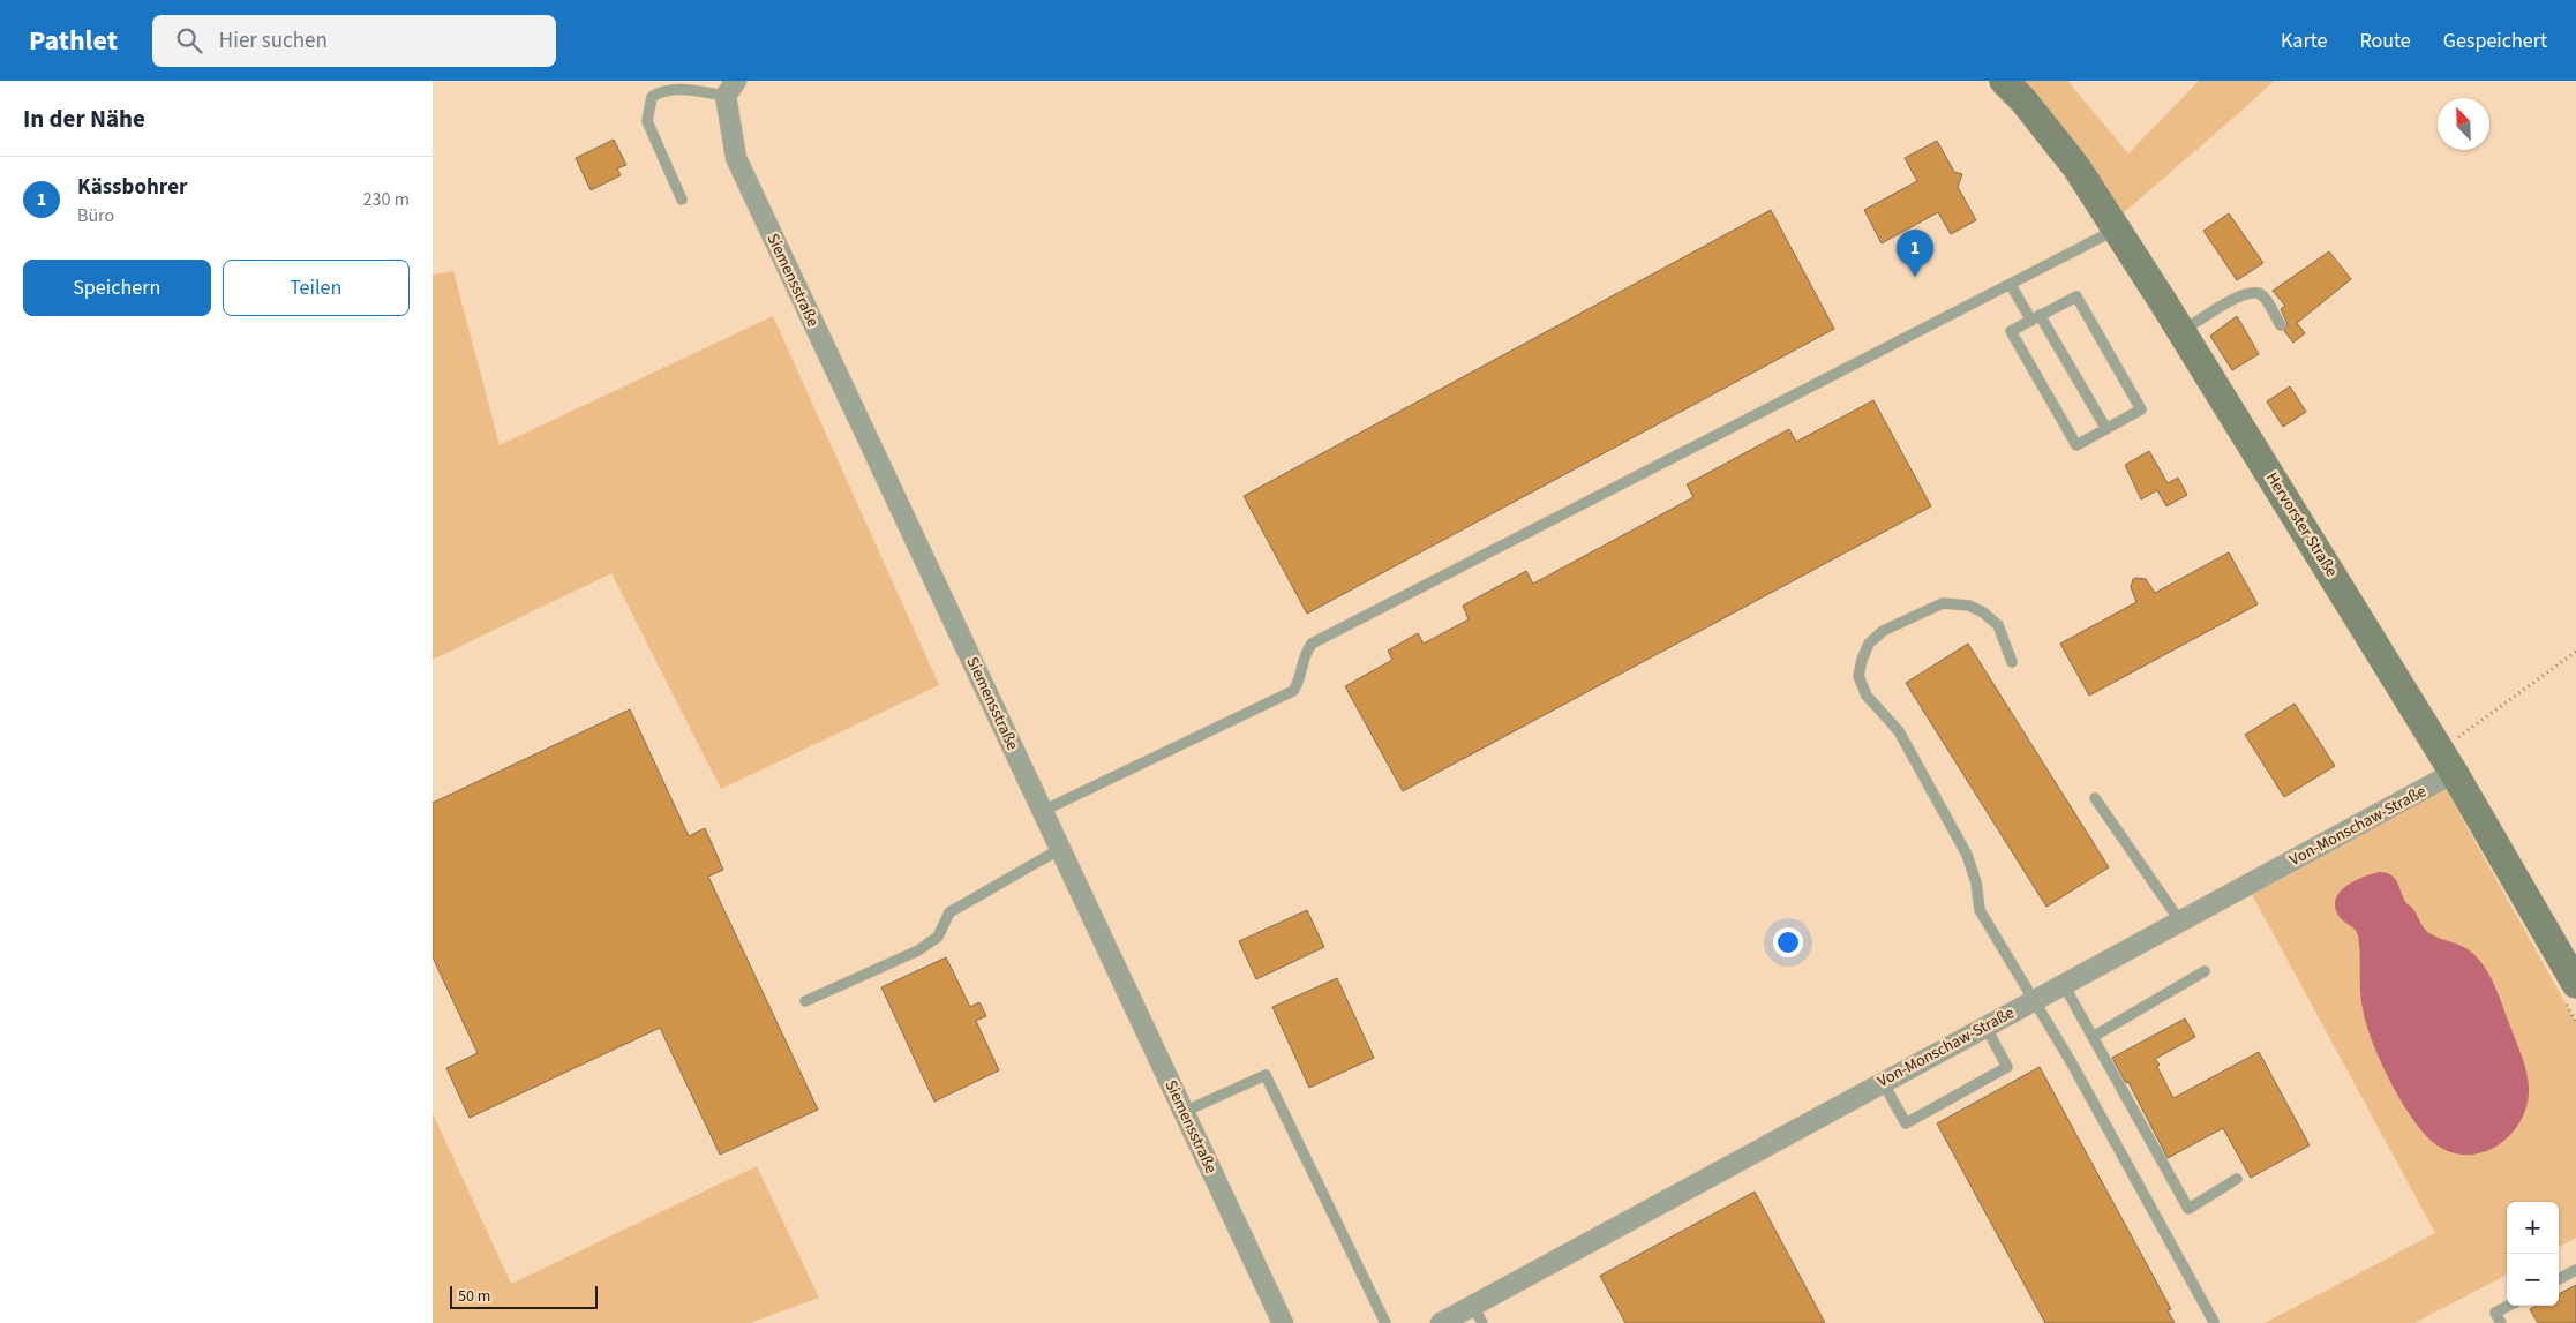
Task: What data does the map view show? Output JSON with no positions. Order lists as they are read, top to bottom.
{
  "streets": {
    "street": ["Siemensstraße", "Hervorster Straße", "Von-Monschaw-Straße"]
  },
  "crossings": [
    ["Hervorster Straße", "Von-Monschaw-Straße"]
  ],
  "scale_bar": "50 m",
  "north": "top left",
  "page": {
    "header": "Pathlet",
    "search": "Hier suchen",
    "nav": ["Karte", "Route", "Gespeichert"],
    "heading": "In der Nähe",
    "list": [
      {
        "mark": "1",
        "name": "Kässbohrer",
        "note": "Büro",
        "value": "230 m"
      }
    ],
    "pins": "1",
    "buttons": ["Speichern", "Teilen"],
    "map_buttons": ["+", "−"],
    "scale": "50 m"
  }
}
